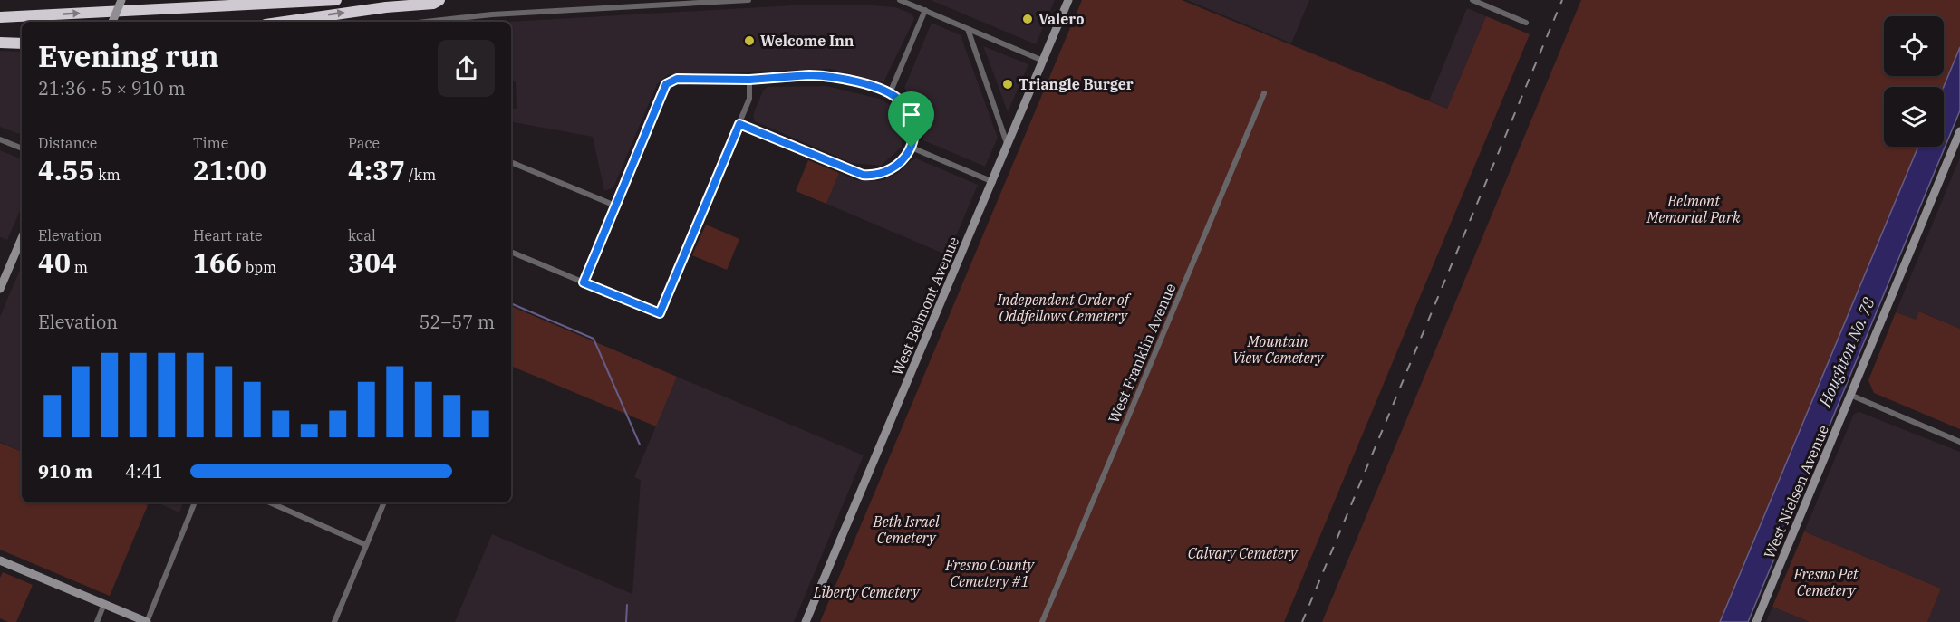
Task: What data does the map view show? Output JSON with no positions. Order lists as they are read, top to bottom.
{
  "streets": {
    "main road": ["West Belmont Avenue", "West Nielsen Avenue"],
    "street": ["West Franklin Avenue"]
  },
  "water": ["Houghton No. 78"],
  "parks": [
    "Belmont Memorial Park",
    "Independent Order of Oddfellows Cemetery",
    "Mountain View Cemetery",
    "Beth Israel Cemetery",
    "Calvary Cemetery",
    "Fresno County Cemetery #1",
    "Fresno Pet Cemetery",
    "Liberty Cemetery"
  ],
  "places": ["Valero", "Welcome Inn", "Triangle Burger"],
  "page": {
    "heading": ["Evening run", "21:36 · 5 × 910 m"],
    "stats": [
      ["Distance", "4.55 km"],
      ["Time", "21:00"],
      ["Pace", "4:37 /km"],
      ["Elevation", "40 m"],
      ["Heart rate", "166 bpm"],
      ["kcal", "304"]
    ],
    "chart": ["Elevation", "52–57 m"],
    "list": [
      {
        "name": "910 m",
        "note": "4:41"
      }
    ]
  }
}
